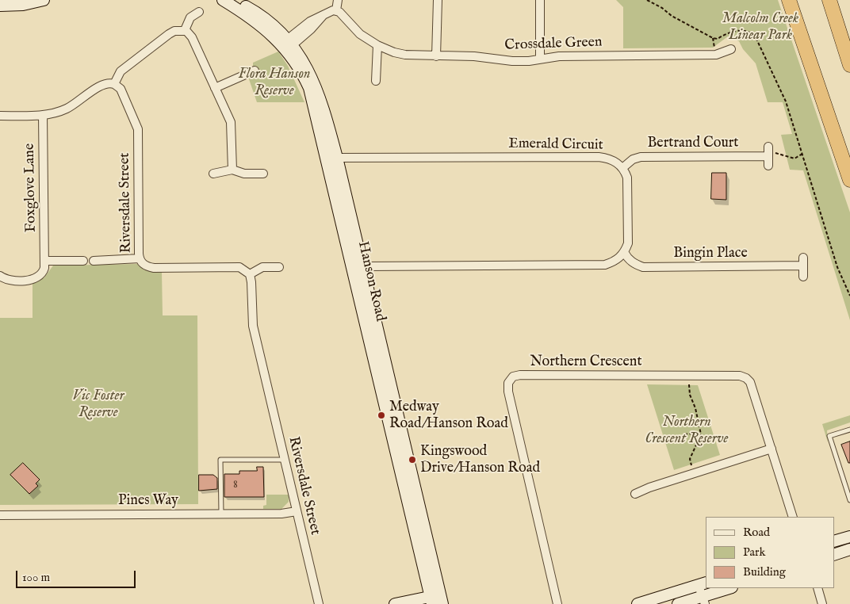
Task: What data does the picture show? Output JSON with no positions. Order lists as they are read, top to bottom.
{
  "streets": {
    "street": [
      "Crossdale Green",
      "Bertrand Court",
      "Emerald Circuit",
      "Foxglove Lane",
      "Riversdale Street",
      "Bingin Place",
      "Hanson Road",
      "Northern Crescent",
      "Pines Way"
    ]
  },
  "crossings": [
    ["Bertrand Court", "Emerald Circuit"],
    ["Emerald Circuit", "Hanson Road"],
    ["Riversdale Street", "Pines Way"]
  ],
  "parks": [
    "Malcolm Creek Linear Park",
    "Flora Hanson Reserve",
    "Vic Foster Reserve",
    "Northern Crescent Reserve"
  ],
  "places": ["Medway Road/Hanson Road", "Kingswood Drive/Hanson Road"],
  "house_numbers": ["8"],
  "legend": ["Road", "Park", "Building"],
  "scale_bar": "100 m"
}
